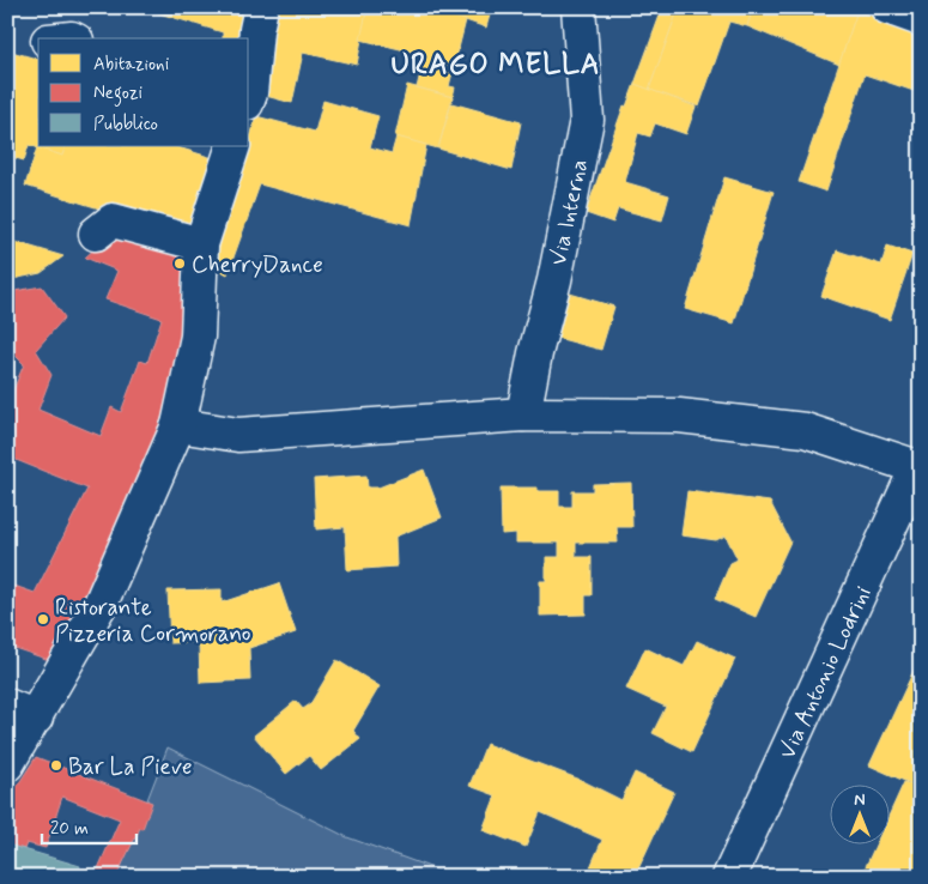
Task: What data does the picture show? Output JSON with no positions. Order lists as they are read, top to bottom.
{
  "streets": {
    "street": ["Via Interna", "Via Antonio Lodrini"]
  },
  "districts": ["URAGO MELLA"],
  "places": ["CherryDance", "Ristorante Pizzeria Cormorano", "Bar La Pieve"],
  "legend": ["Abitazioni", "Negozi", "Pubblico"],
  "scale_bar": "20 m",
  "north": "top"
}
